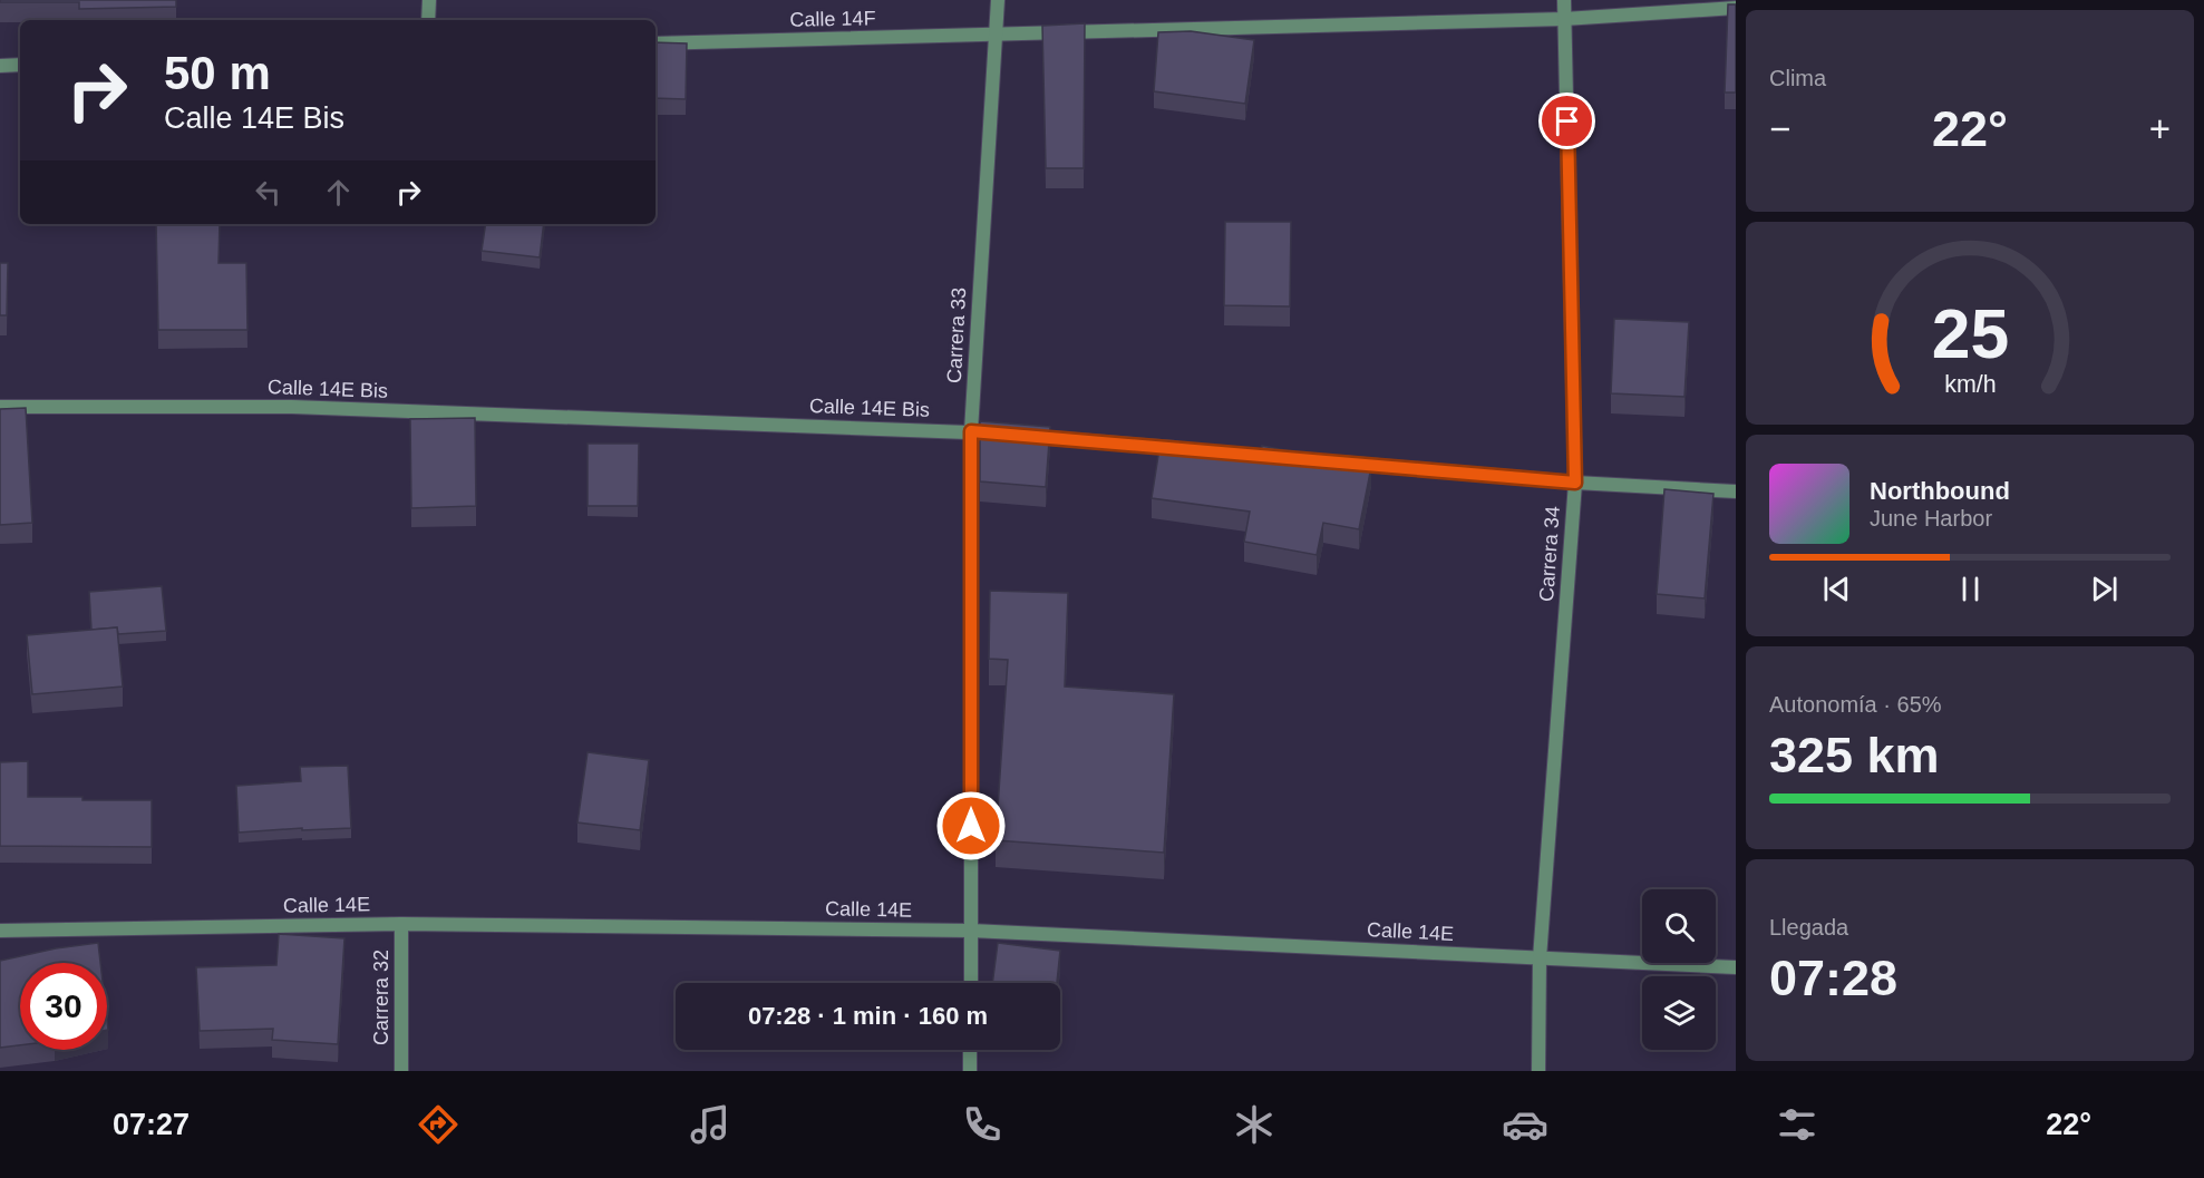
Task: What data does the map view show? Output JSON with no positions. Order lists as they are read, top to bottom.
{
  "streets": {
    "street": [
      "Calle 14F",
      "Carrera 33",
      "Calle 14E Bis",
      "Carrera 34",
      "Calle 14E",
      "Carrera 32"
    ]
  },
  "crossings": [
    ["Calle 14F", "Carrera 33"],
    ["Calle 14F", "Carrera 34"],
    ["Carrera 33", "Calle 14E Bis"],
    ["Carrera 33", "Calle 14E"],
    ["Carrera 34", "Calle 14E"],
    ["Calle 14E", "Carrera 32"]
  ],
  "page": {
    "tile": [
      "Clima",
      ["Autonomía · 65%", "325 km"],
      ["Llegada", "07:28"]
    ],
    "turn": ["50 m", "Calle 14E Bis"],
    "heat": ["−", "22°", "+"],
    "song": ["Northbound", "June Harbor"],
    "limit": "30",
    "trip": "07:28 · 1 min · 160 m",
    "tabs": ["07:27", "22°"],
    "gauge": ["25", "km/h"]
  }
}
